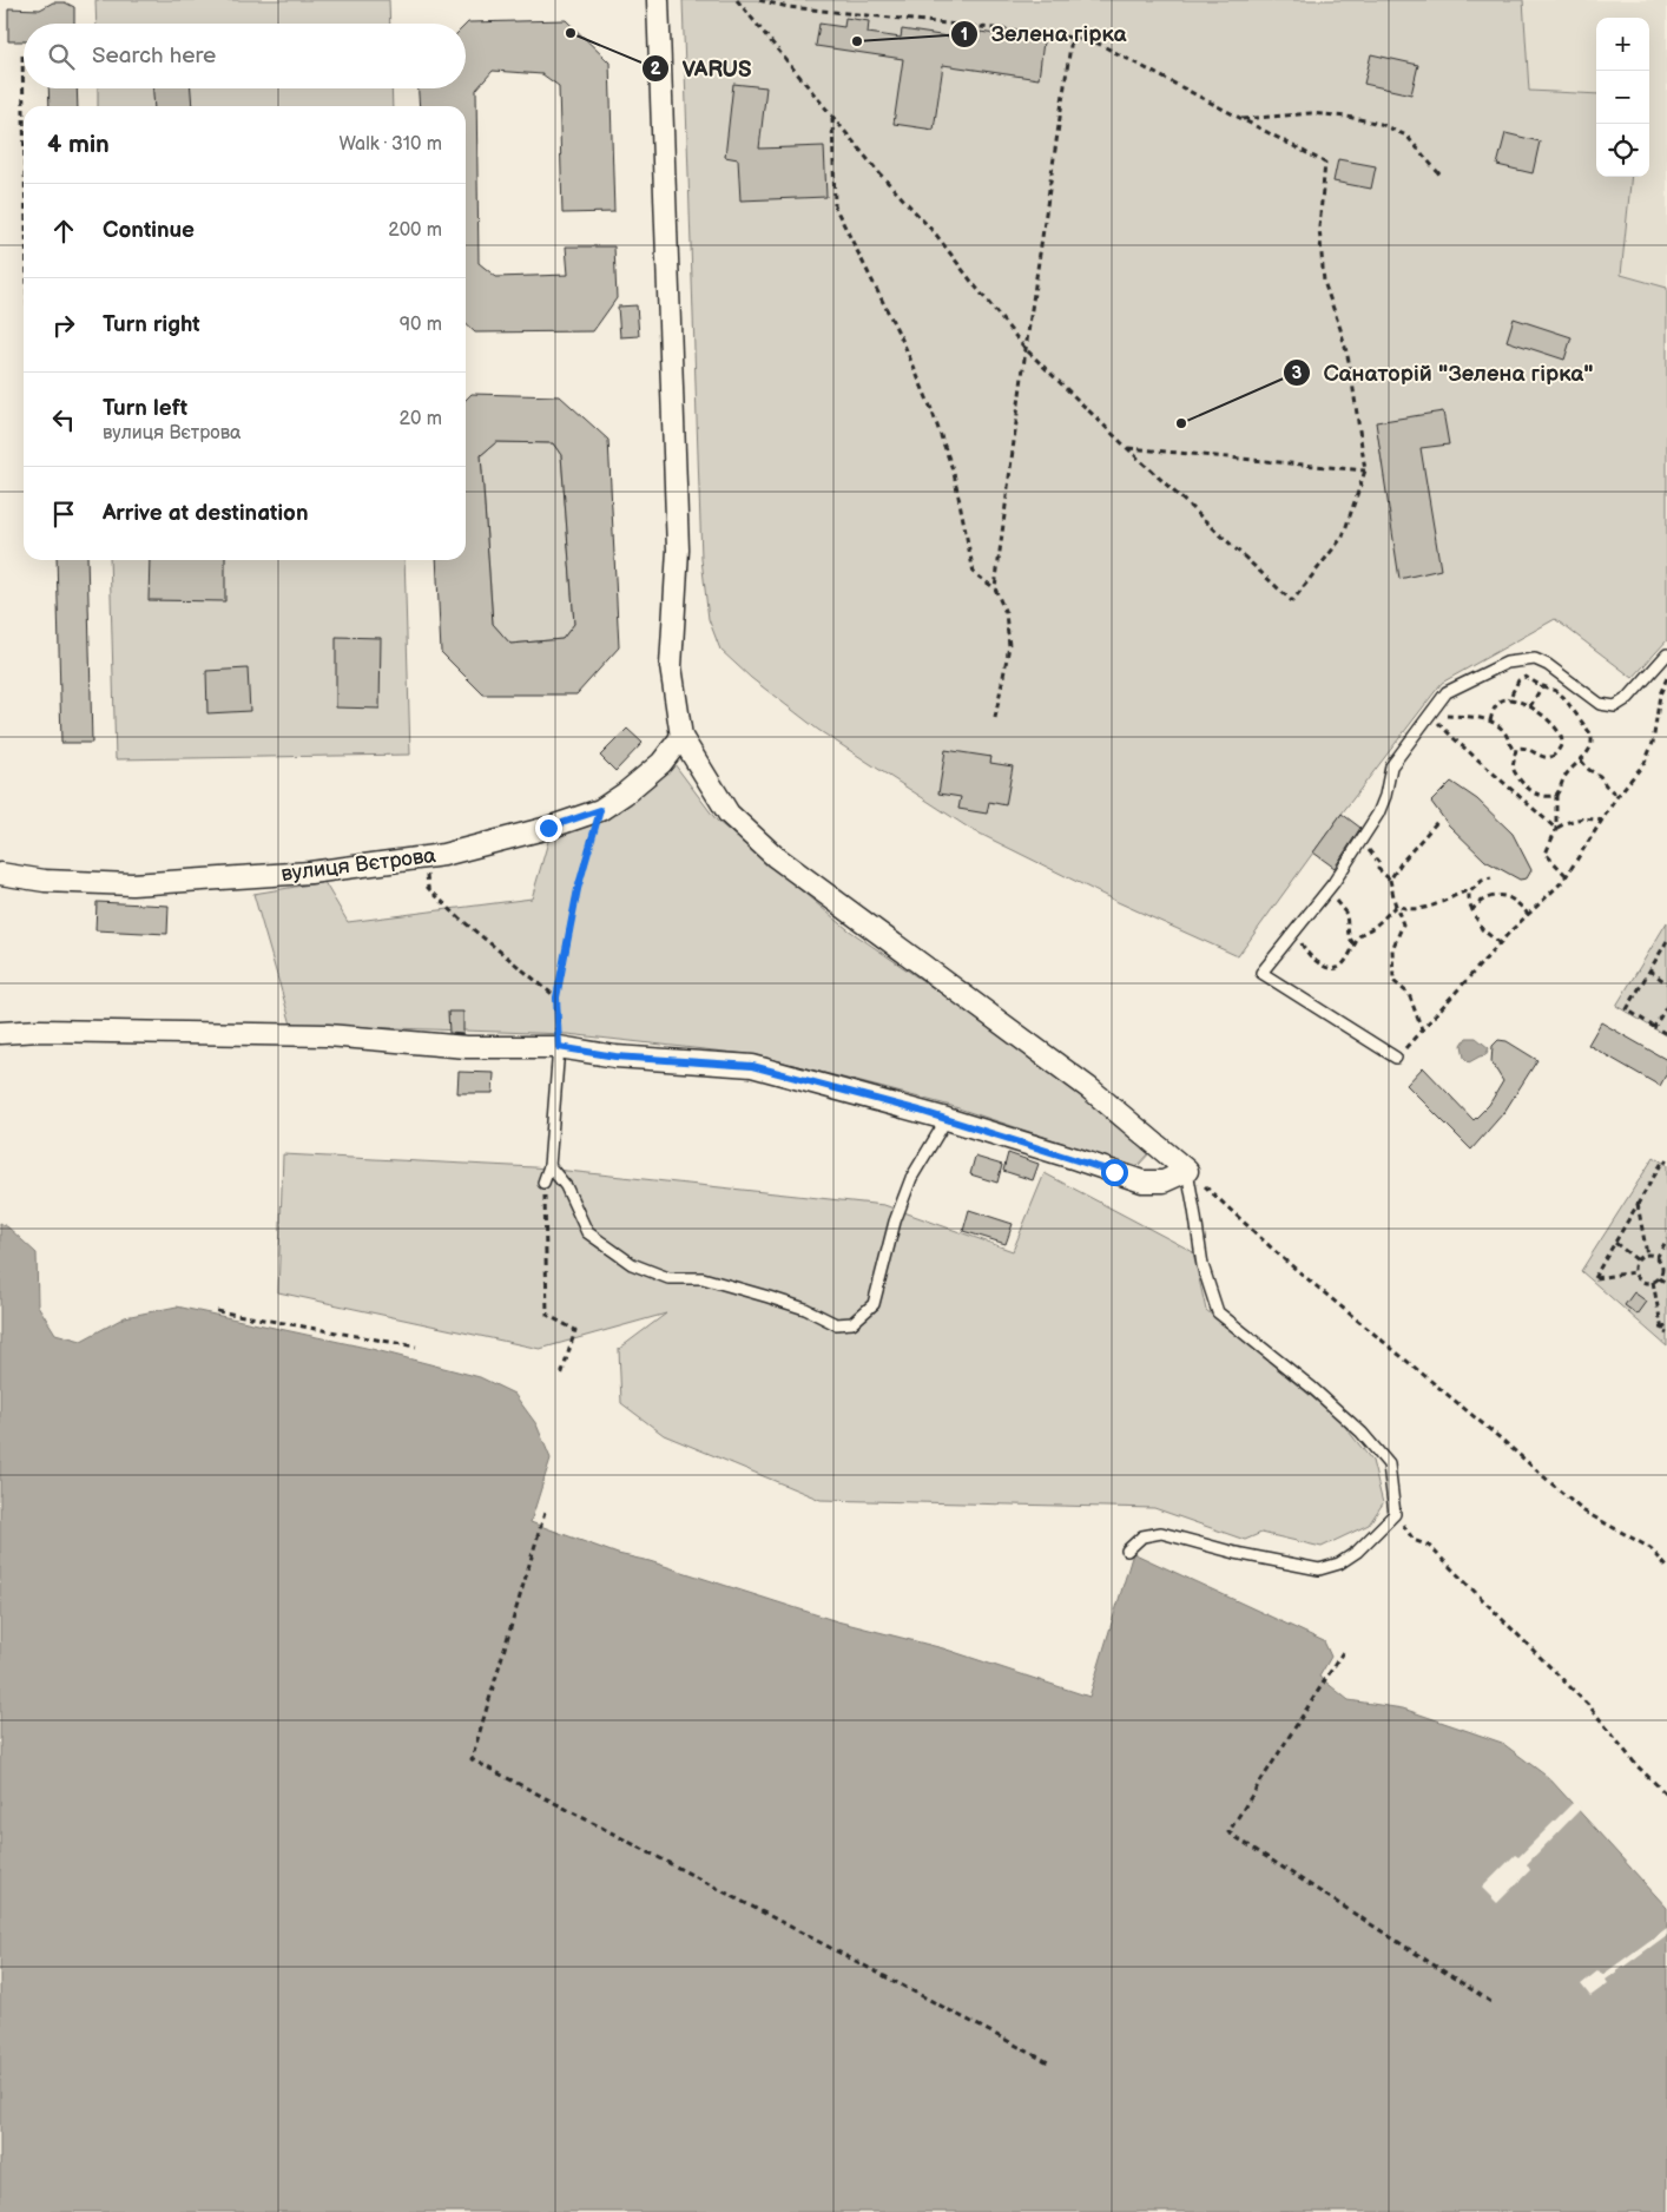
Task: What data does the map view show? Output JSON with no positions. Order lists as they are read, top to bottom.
{
  "streets": {
    "street": ["вулиця Вєтрова"]
  },
  "places": ["VARUS", "Зелена гірка", "Санаторій \"Зелена гірка\""],
  "page": {
    "map_buttons": ["+", "−"],
    "search": "Search here",
    "heading": ["4 min", "Walk · 310 m"],
    "list": [
      ["Continue", "200 m"],
      ["Turn right", "90 m"],
      ["Turn left", "вулиця Вєтрова", "20 m"],
      "Arrive at destination"
    ]
  }
}
